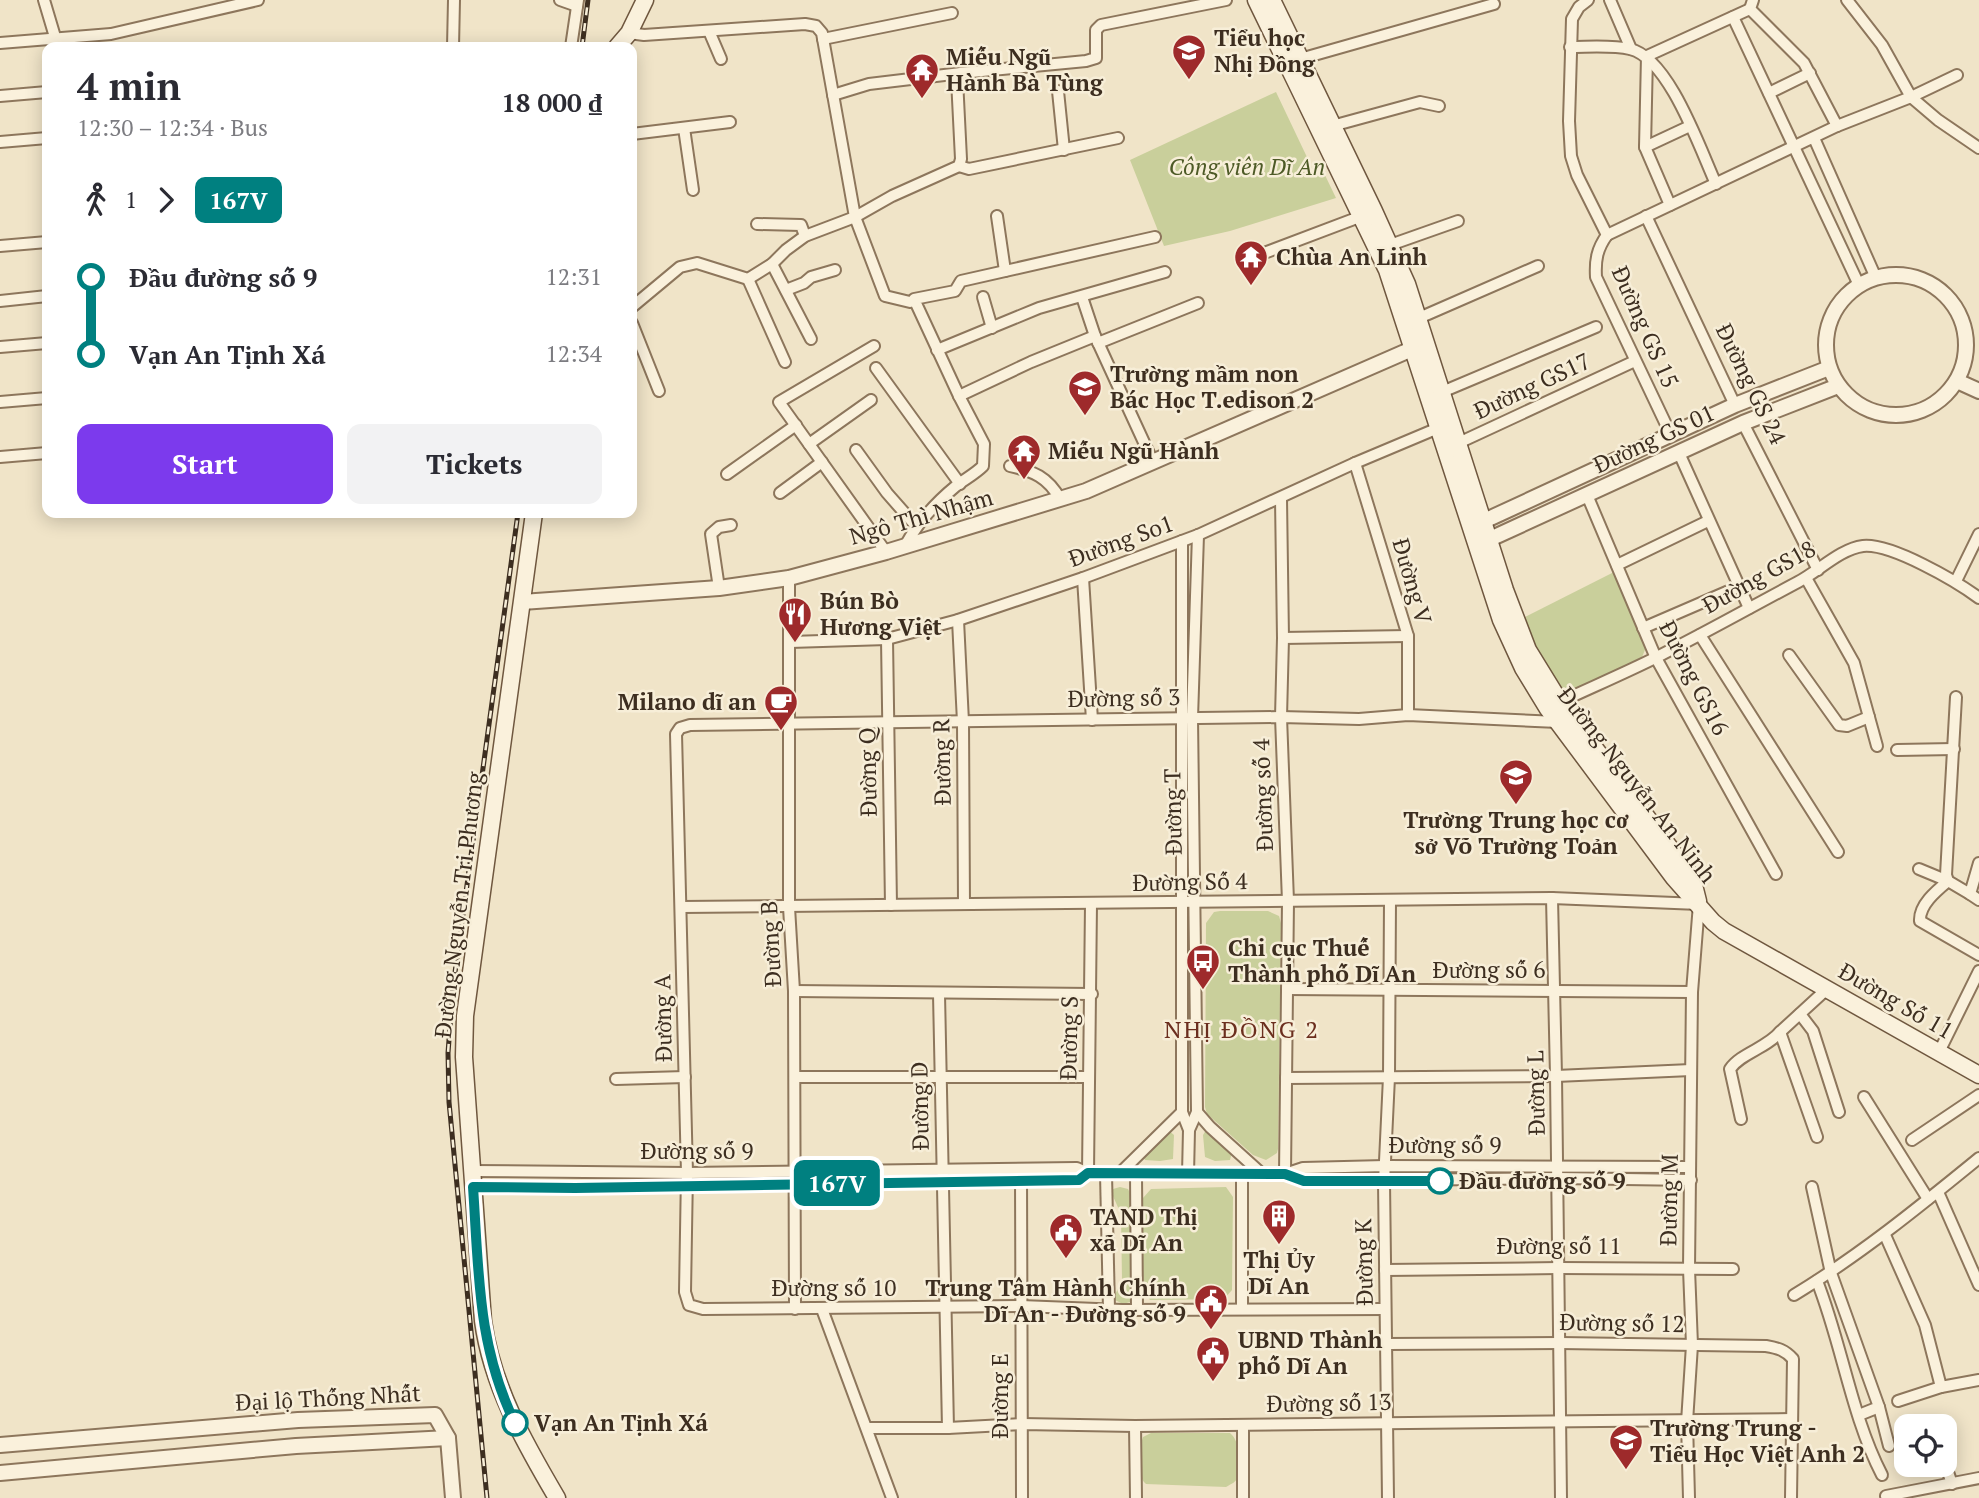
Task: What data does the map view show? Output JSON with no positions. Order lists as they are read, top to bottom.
{
  "streets": {
    "main road": ["Đường Nguyễn An Ninh", "Đường Nguyễn Tri Phương", "Đường Số 11"],
    "street": [
      "Đường GS 15",
      "Đường GS 24",
      "Đường GS17",
      "Đường GS 01",
      "Ngô Thì Nhậm",
      "Đường So1",
      "Đường GS18",
      "Đường V",
      "Đường GS16",
      "Đường số 3",
      "Đường R",
      "Đường Q",
      "Đường số 4",
      "Đường T",
      "Đường Số 4",
      "Đường B",
      "Đường số 6",
      "Đường A",
      "Đường S",
      "Đường L",
      "Đường D",
      "Đường số 9",
      "Đường M",
      "Đường số 11",
      "Đường K",
      "Đường số 10",
      "Đường số 12",
      "Đường E",
      "Đại lộ Thống Nhất",
      "Đường số 13"
    ]
  },
  "crossings": [
    ["Đường GS 15", "Đường GS17"],
    ["Đường GS 15", "Đường GS 01"],
    ["Đường GS 24", "Đường GS 01"],
    ["Đường GS 24", "Đường GS18"],
    ["Đường GS17", "Đường Nguyễn An Ninh"],
    ["Đường GS 01", "Đường GS16"],
    ["Đường GS 01", "Đường Nguyễn An Ninh"],
    ["Ngô Thì Nhậm", "Đường Nguyễn An Ninh"],
    ["Ngô Thì Nhậm", "Đường Nguyễn Tri Phương"],
    ["Ngô Thì Nhậm", "Đường B"],
    ["Đường So1", "Đường V"],
    ["Đường So1", "Đường R"],
    ["Đường So1", "Đường Q"],
    ["Đường So1", "Đường Nguyễn An Ninh"],
    ["Đường So1", "Đường số 4"],
    ["Đường So1", "Đường T"],
    ["Đường So1", "Đường B"],
    ["Đường GS18", "Đường GS16"],
    ["Đường GS18", "Đường số 3"],
    ["Đường GS18", "Đường Nguyễn An Ninh"],
    ["Đường V", "Đường số 3"],
    ["Đường số 3", "Đường R"],
    ["Đường số 3", "Đường Q"],
    ["Đường số 3", "Đường Nguyễn An Ninh"],
    ["Đường số 3", "Đường số 4"],
    ["Đường số 3", "Đường T"],
    ["Đường số 3", "Đường B"],
    ["Đường số 3", "Đường A"],
    ["Đường R", "Đường Số 4"],
    ["Đường Q", "Đường Số 4"],
    ["Đường Nguyễn An Ninh", "Đường Số 4"],
    ["Đường Nguyễn An Ninh", "Đường Số 11"],
    ["Đường Nguyễn An Ninh", "Đường M"],
    ["Đường số 4", "Đường Số 4"],
    ["Đường số 4", "Đường số 6"],
    ["Đường số 4", "Đường số 9"],
    ["Đường T", "Đường Số 4"],
    ["Đường T", "Đường số 9"],
    ["Đường Số 4", "Đường B"],
    ["Đường Số 4", "Đường Số 11"],
    ["Đường Số 4", "Đường A"],
    ["Đường Số 4", "Đường S"],
    ["Đường Số 4", "Đường L"],
    ["Đường Số 4", "Đường M"],
    ["Đường Số 4", "Đường K"],
    ["Đường Nguyễn Tri Phương", "Đường số 9"],
    ["Đường B", "Đường số 9"],
    ["Đường B", "Đường số 10"],
    ["Đường số 6", "Đường L"],
    ["Đường số 6", "Đường M"],
    ["Đường số 6", "Đường K"],
    ["Đường Số 11", "Đường M"],
    ["Đường A", "Đường số 9"],
    ["Đường A", "Đường số 10"],
    ["Đường S", "Đường số 9"],
    ["Đường L", "Đường số 9"],
    ["Đường L", "Đường số 11"],
    ["Đường L", "Đường số 12"],
    ["Đường L", "Đường số 13"],
    ["Đường D", "Đường số 9"],
    ["Đường D", "Đường số 10"],
    ["Đường D", "Đường số 13"],
    ["Đường số 9", "Đường M"],
    ["Đường số 9", "Đường K"],
    ["Đường số 9", "Đường E"],
    ["Đường M", "Đường số 11"],
    ["Đường M", "Đường số 12"],
    ["Đường M", "Đường số 13"],
    ["Đường số 11", "Đường K"],
    ["Đường K", "Đường số 10"],
    ["Đường K", "Đường số 12"],
    ["Đường K", "Đường số 13"],
    ["Đường số 10", "Đường E"],
    ["Đường số 12", "Đường số 13"],
    ["Đường E", "Đường số 13"]
  ],
  "districts": ["NHỊ ĐỒNG 2"],
  "parks": ["Công viên Dĩ An"],
  "places": {
    "school or university": [
      "Tiểu học Nhị Đồng",
      "Trường mầm non Bác Học T.edison 2",
      "Trường Trung học cơ sở Võ Trường Toản",
      "Trường Trung - Tiểu Học Việt Anh 2"
    ],
    "temple": ["Miếu Ngũ Hành Bà Tùng", "Chùa An Linh", "Miếu Ngũ Hành"],
    "restaurant": ["Bún Bò Hương Việt"],
    "cafe": ["Milano dĩ an"],
    "bus stop": ["Chi cục Thuế Thành phố Dĩ An"],
    "other": ["Đầu đường số 9", "Vạn An Tịnh Xá"],
    "building": ["Thị Ủy Dĩ An"],
    "public building": ["TAND Thị xã Dĩ An", "Trung Tâm Hành Chính Dĩ An - Đường số 9", "UBND Thành phố Dĩ An"]
  },
  "lines": ["bus line 167V"],
  "page": {
    "on_map": "167V",
    "heading": ["4 min", "12:30 – 12:34 · Bus", "18 000 ₫"],
    "legs": ["1", "167V"],
    "list": [
      {
        "name": "Đầu đường số 9",
        "value": "12:31"
      },
      {
        "name": "Vạn An Tịnh Xá",
        "value": "12:34"
      }
    ],
    "buttons": ["Start", "Tickets"]
  }
}
